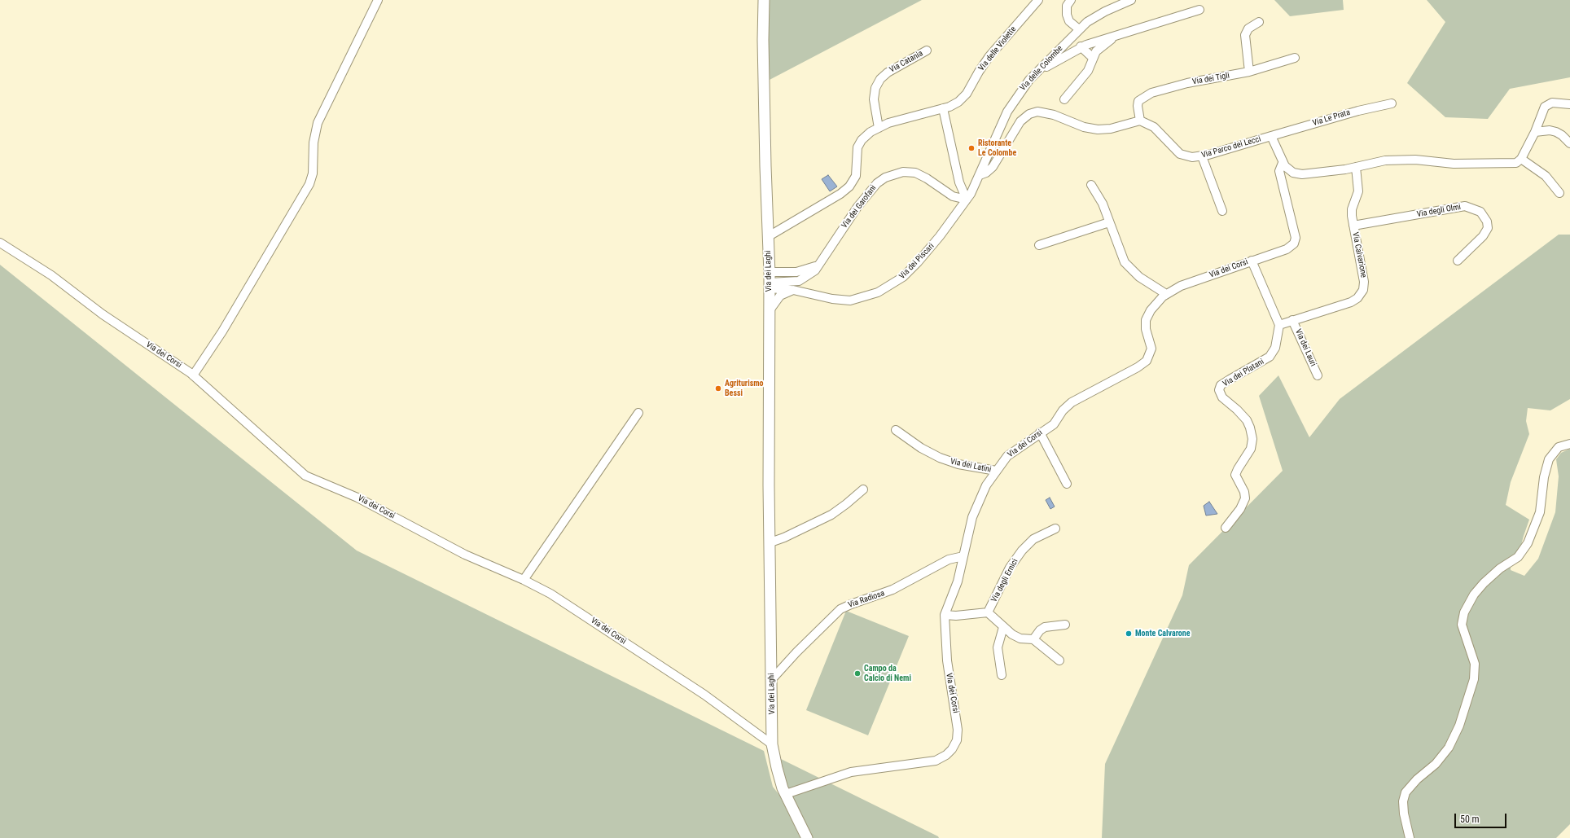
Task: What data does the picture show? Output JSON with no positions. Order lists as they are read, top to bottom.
{
  "streets": {
    "main road": ["Via dei Laghi"],
    "street": [
      "Via delle Violette",
      "Via Catania",
      "Via delle Colombe",
      "Via dei Tigli",
      "Via Le Prata",
      "Via Parco dei Lecci",
      "Via dei Garofani",
      "Via degli Olmi",
      "Via Calvarione",
      "Via dei Piscari",
      "Via dei Corsi",
      "Via dei Lauri",
      "Via dei Platani",
      "Via dei Latini",
      "Via degli Ernici",
      "Via Radiosa"
    ]
  },
  "crossings": [
    ["Via delle Violette", "Via Catania"],
    ["Via delle Violette", "Via dei Laghi"],
    ["Via delle Colombe", "Via dei Garofani"],
    ["Via delle Colombe", "Via dei Piscari"],
    ["Via dei Tigli", "Via Parco dei Lecci"],
    ["Via Le Prata", "Via Parco dei Lecci"],
    ["Via Parco dei Lecci", "Via Calvarione"],
    ["Via Parco dei Lecci", "Via dei Corsi"],
    ["Via dei Garofani", "Via dei Piscari"],
    ["Via dei Garofani", "Via dei Laghi"],
    ["Via degli Olmi", "Via Calvarione"],
    ["Via Calvarione", "Via dei Lauri"],
    ["Via Calvarione", "Via dei Platani"],
    ["Via dei Piscari", "Via dei Laghi"],
    ["Via dei Corsi", "Via dei Laghi"],
    ["Via dei Corsi", "Via dei Latini"],
    ["Via dei Corsi", "Via Radiosa"],
    ["Via dei Laghi", "Via Radiosa"]
  ],
  "places": [
    "Ristorante Le Colombe",
    "Agriturismo Bessi",
    "Monte Calvarone",
    "Campo da Calcio di Nemi"
  ],
  "scale_bar": "50 m"
}
